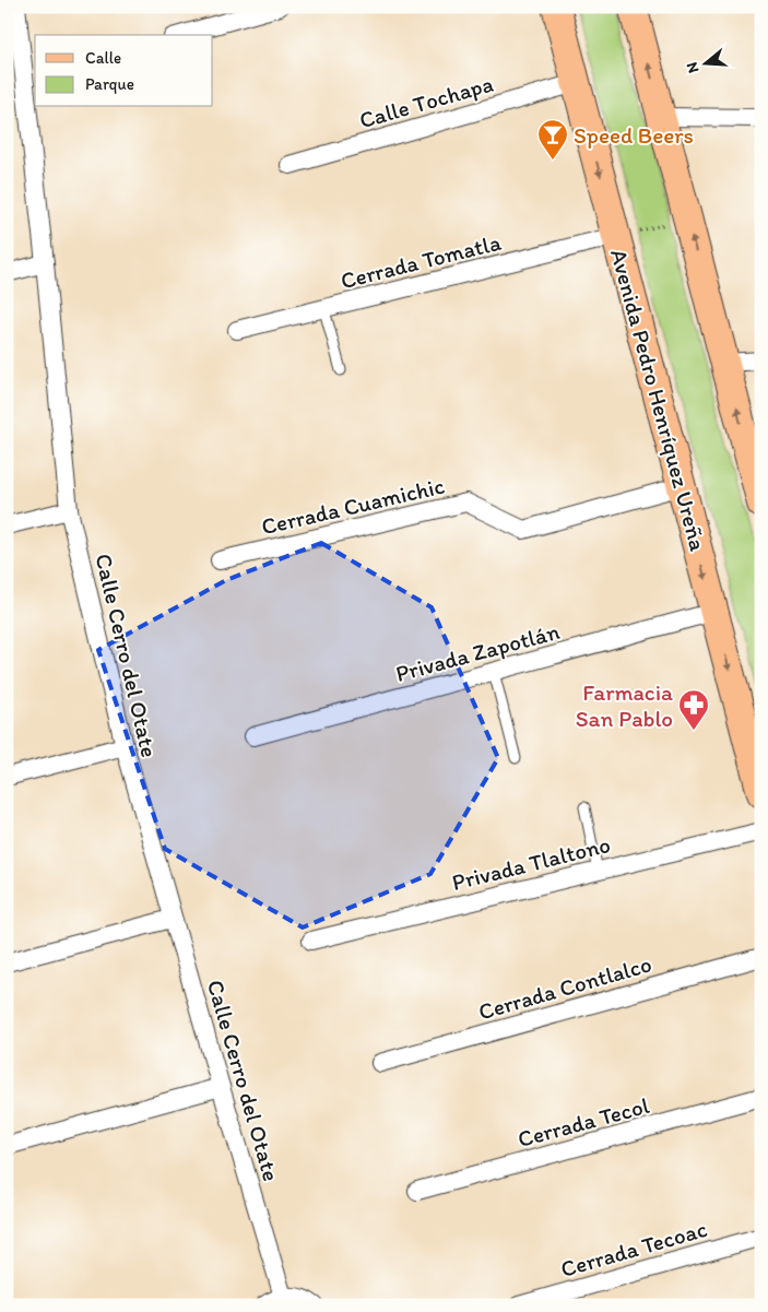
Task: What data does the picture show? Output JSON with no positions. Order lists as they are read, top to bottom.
{
  "streets": {
    "main road": ["Avenida Pedro Henríquez Ureña"],
    "street": [
      "Calle Tochapa",
      "Cerrada Tomatla",
      "Cerrada Cuamichic",
      "Privada Zapotlán",
      "Calle Cerro del Otate",
      "Privada Tlaltono",
      "Cerrada Contlalco",
      "Cerrada Tecol",
      "Cerrada Tecoac"
    ]
  },
  "crossings": [
    ["Calle Tochapa", "Avenida Pedro Henríquez Ureña"],
    ["Cerrada Tomatla", "Avenida Pedro Henríquez Ureña"],
    ["Avenida Pedro Henríquez Ureña", "Cerrada Cuamichic"],
    ["Avenida Pedro Henríquez Ureña", "Privada Zapotlán"]
  ],
  "places": {
    "bar": ["Speed Beers"],
    "pharmacy": ["Farmacia San Pablo"]
  },
  "legend": ["Calle", "Parque"],
  "north": "left"
}
